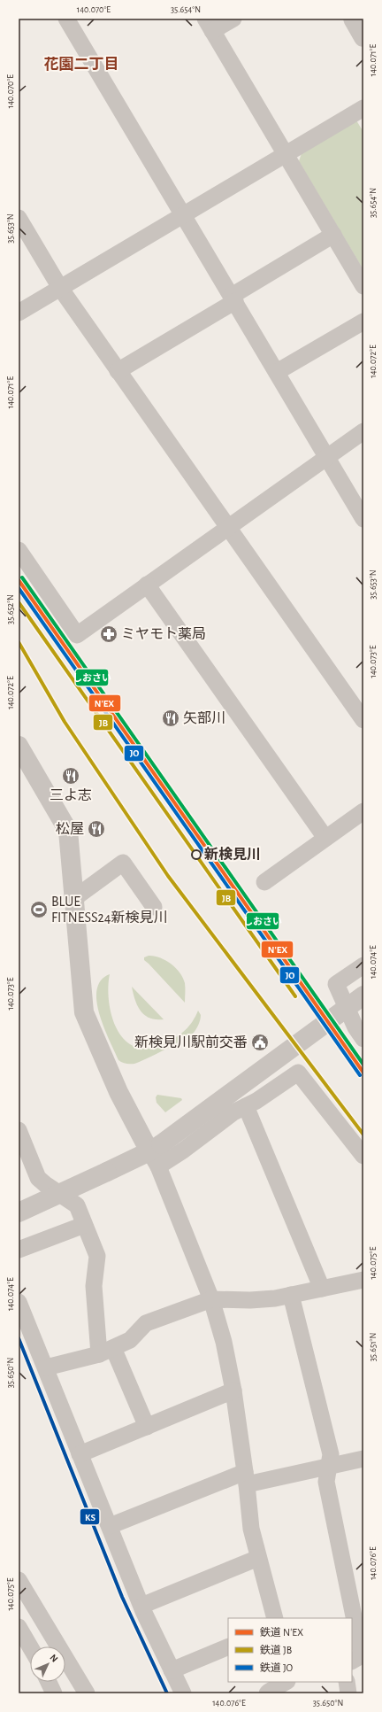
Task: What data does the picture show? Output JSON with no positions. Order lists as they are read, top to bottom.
{
  "districts": ["花園二丁目"],
  "places": {
    "pharmacy": ["ミヤモト薬局"],
    "restaurant": ["矢部川", "三よ志", "松屋"],
    "other": ["新検見川"],
    "sports": ["BLUE FITNESS24新検見川"],
    "public building": ["新検見川駅前交番"]
  },
  "lines": [
    "transit line しおさい",
    "rail line N'EX",
    "rail line JO",
    "rail line JB",
    "transit line KS"
  ],
  "legend": ["鉄道 N'EX", "鉄道 JB", "鉄道 JO"],
  "north": "top right",
  "coordinates": [
    "140.070°E",
    "35.654°N",
    "140.071°E",
    "35.653°N",
    "140.072°E",
    "35.652°N",
    "140.073°E",
    "140.074°E",
    "140.075°E",
    "35.651°N",
    "35.650°N",
    "140.076°E"
  ]
}
